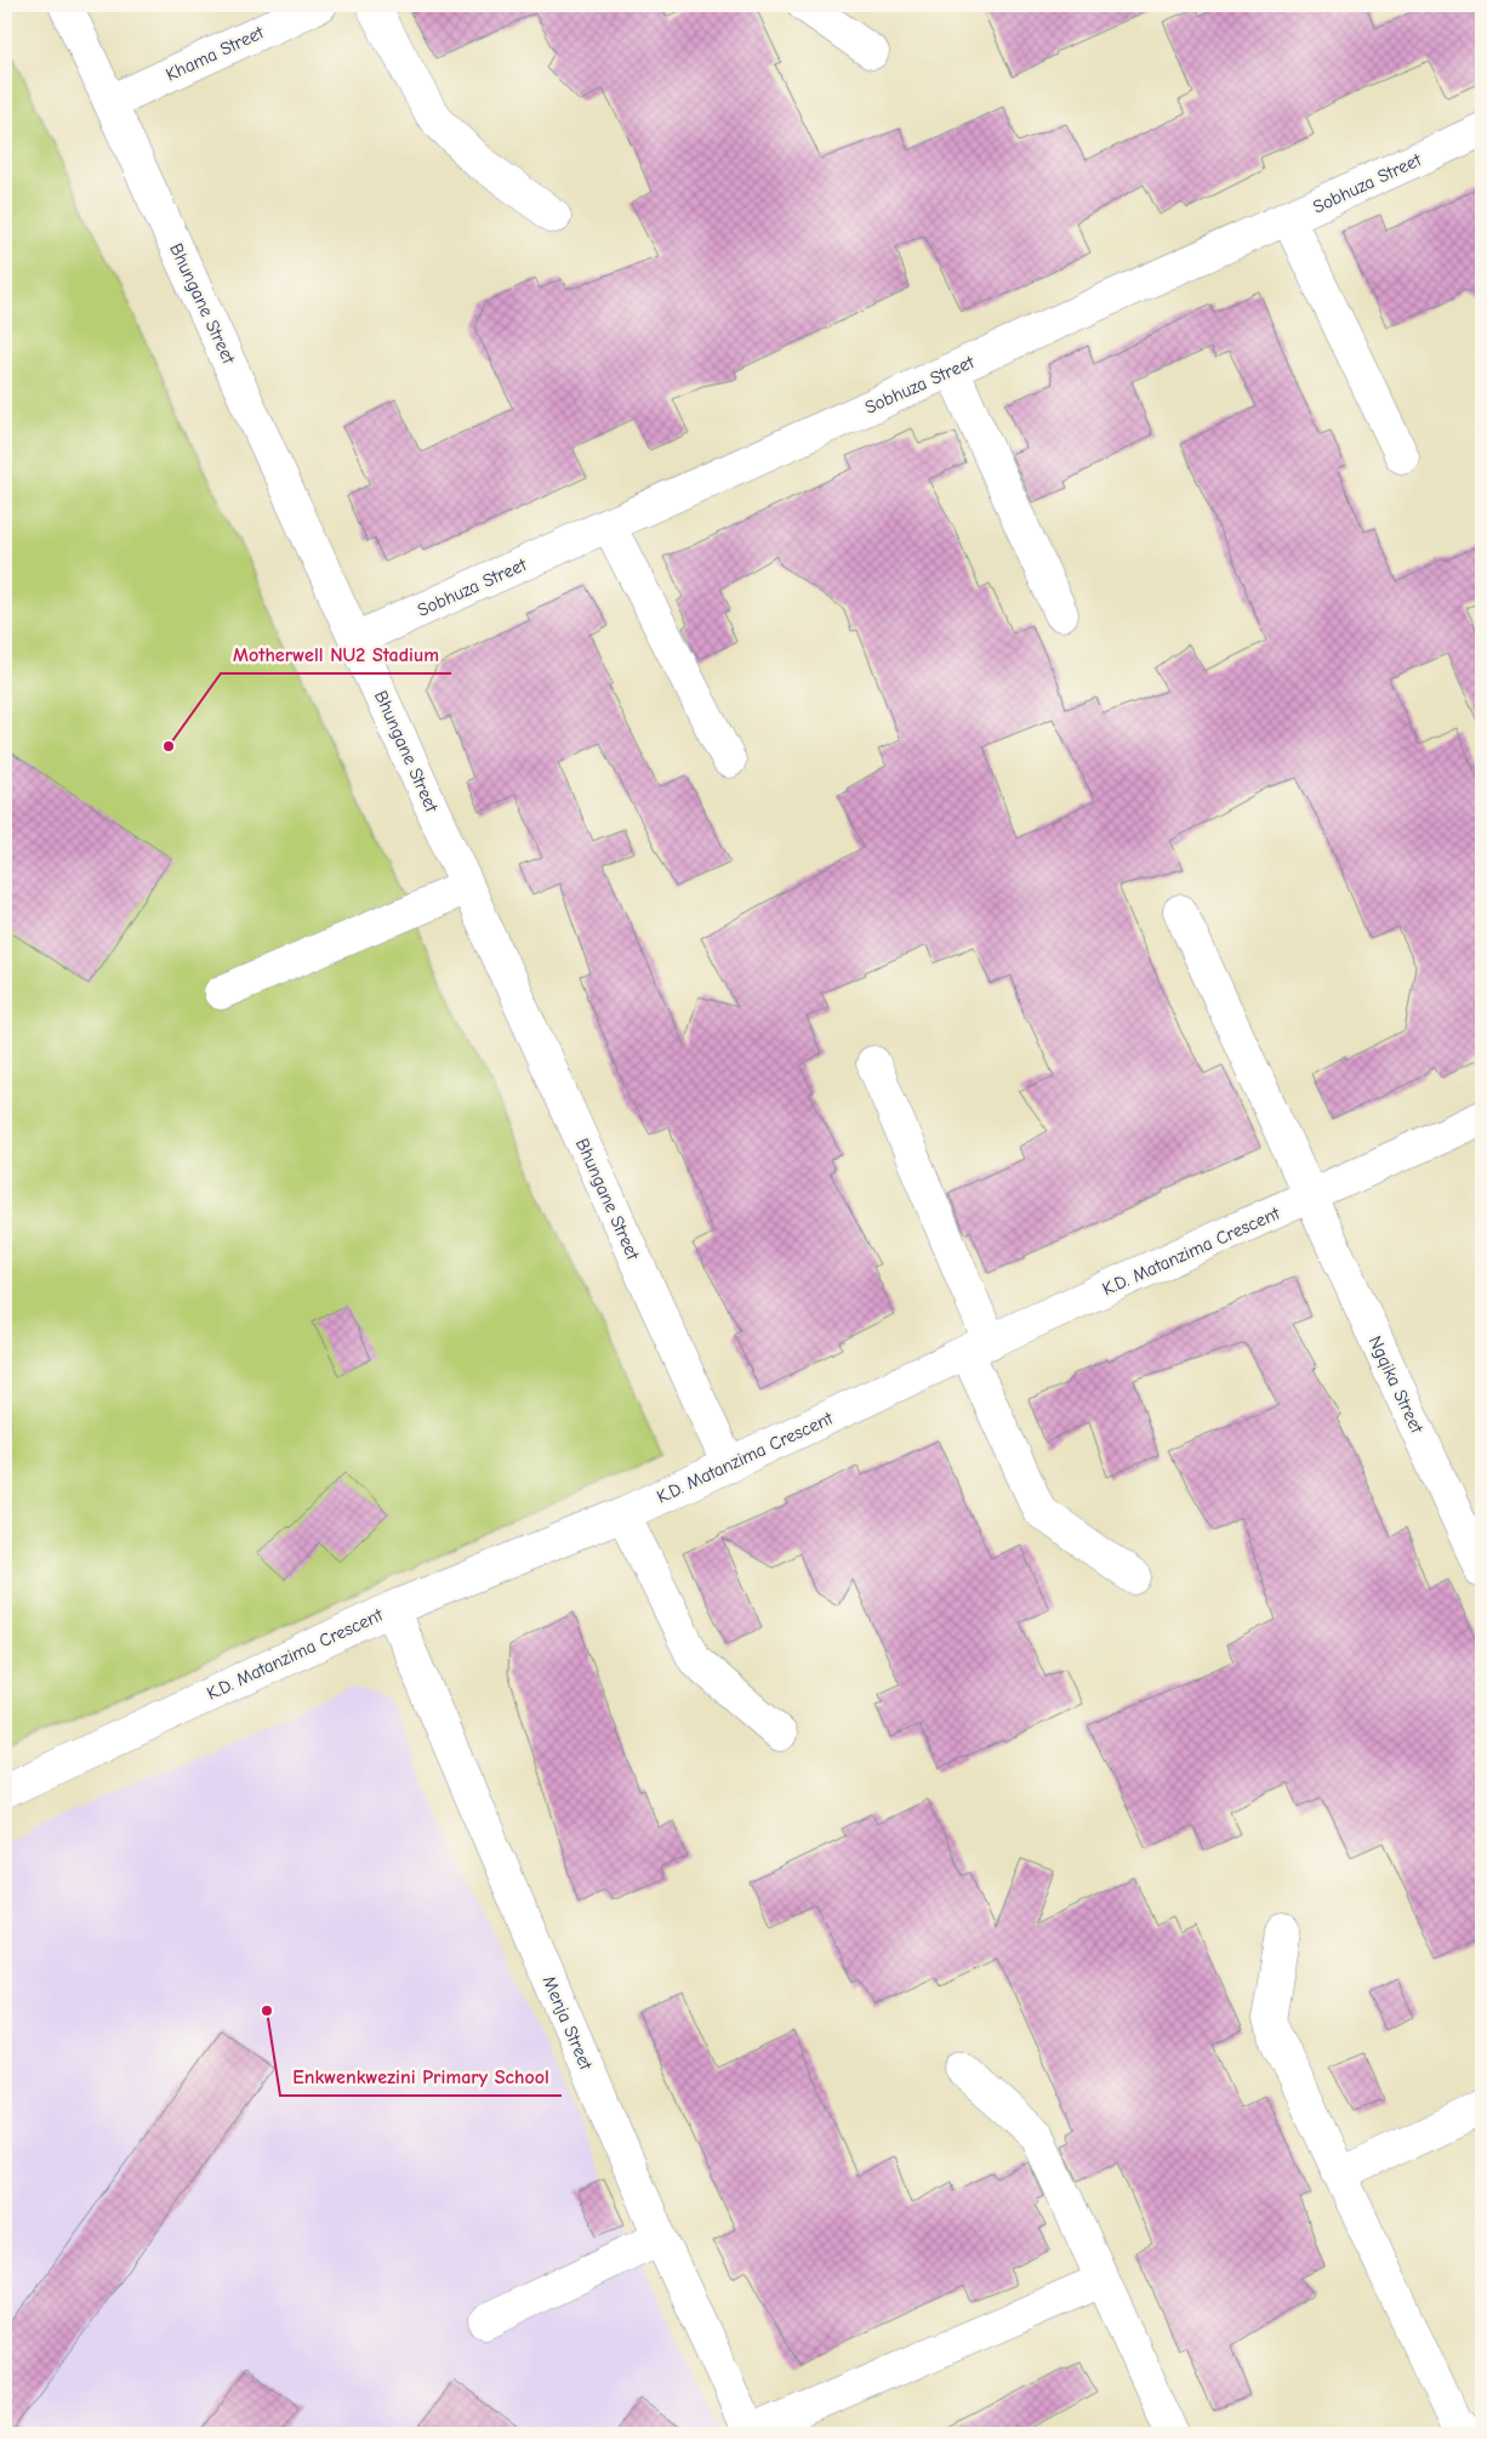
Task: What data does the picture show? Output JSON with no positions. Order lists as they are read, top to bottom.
{
  "streets": {
    "street": [
      "Khama Street",
      "Sobhuza Street",
      "Bhungane Street",
      "K.D. Matanzima Crescent",
      "Ngqika Street",
      "Menja Street"
    ]
  },
  "crossings": [
    ["Khama Street", "Bhungane Street"],
    ["Sobhuza Street", "Bhungane Street"],
    ["Bhungane Street", "K.D. Matanzima Crescent"],
    ["K.D. Matanzima Crescent", "Ngqika Street"],
    ["K.D. Matanzima Crescent", "Menja Street"]
  ],
  "places": ["Motherwell NU2 Stadium", "Enkwenkwezini Primary School"]
}
